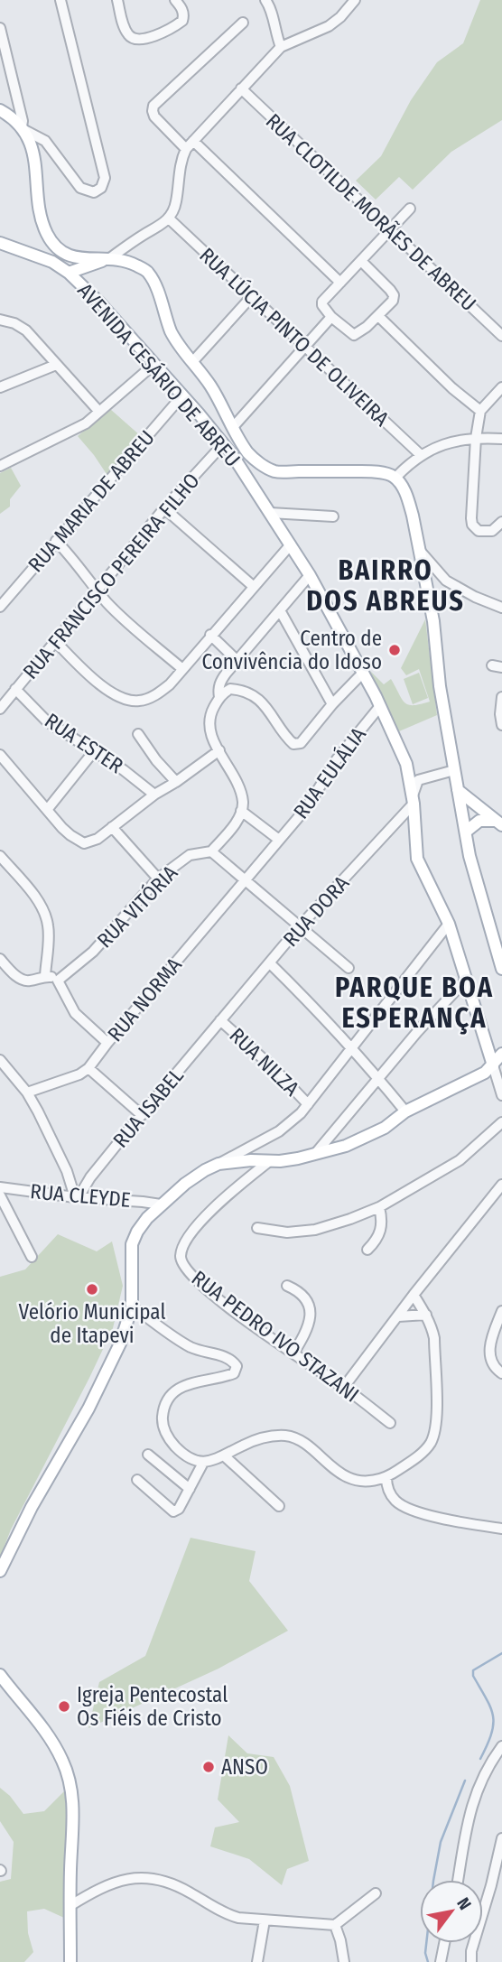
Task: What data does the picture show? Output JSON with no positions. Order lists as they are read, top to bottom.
{
  "streets": {
    "main road": ["AVENIDA CESÁRIO DE ABREU"],
    "street": [
      "RUA CLOTILDE MORÃES DE ABREU",
      "RUA LÚCIA PINTO DE OLIVEIRA",
      "RUA MARIA DE ABREU",
      "RUA FRANCISCO PEREIRA FILHO",
      "RUA ESTER",
      "RUA EULÁLIA",
      "RUA VITÓRIA",
      "RUA DORA",
      "RUA NORMA",
      "RUA NILZA",
      "RUA ISABEL",
      "RUA CLEYDE",
      "RUA PEDRO IVO STAZANI"
    ]
  },
  "crossings": [
    ["AVENIDA CESÁRIO DE ABREU", "RUA MARIA DE ABREU"],
    ["AVENIDA CESÁRIO DE ABREU", "RUA FRANCISCO PEREIRA FILHO"],
    ["AVENIDA CESÁRIO DE ABREU", "RUA EULÁLIA"],
    ["AVENIDA CESÁRIO DE ABREU", "RUA DORA"],
    ["RUA FRANCISCO PEREIRA FILHO", "RUA ESTER"],
    ["RUA EULÁLIA", "RUA NORMA"],
    ["RUA DORA", "RUA NILZA"],
    ["RUA DORA", "RUA ISABEL"],
    ["RUA NILZA", "RUA ISABEL"],
    ["RUA ISABEL", "RUA CLEYDE"]
  ],
  "districts": ["BAIRRO DOS ABREUS", "PARQUE BOA ESPERANÇA"],
  "places": [
    "Centro de Convivência do Idoso",
    "Velório Municipal de Itapevi",
    "Igreja Pentecostal Os Fiéis de Cristo",
    "ANSO"
  ],
  "north": "top right"
}
